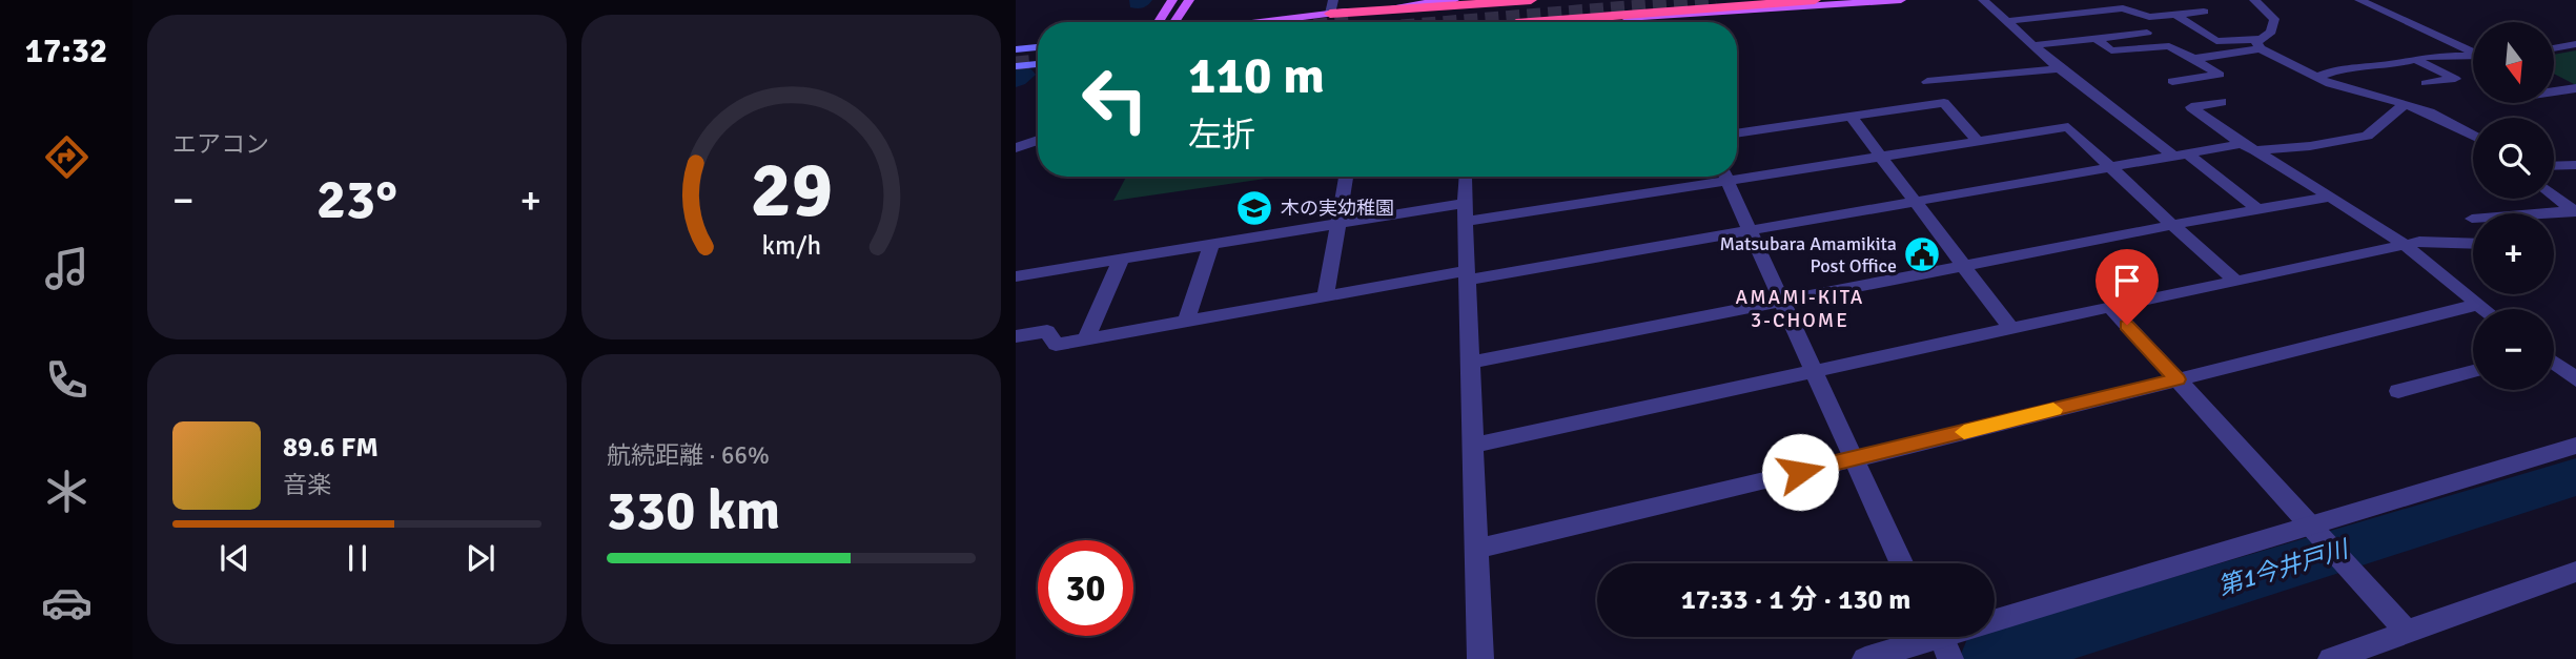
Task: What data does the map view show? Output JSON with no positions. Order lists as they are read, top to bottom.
{
  "districts": ["AMAMI-KITA 3-CHOME"],
  "water": ["第1今井戸川"],
  "places": {
    "school or university": ["木の実幼稚園"],
    "public building": ["Matsubara Amamikita Post Office"]
  },
  "north": "bottom",
  "page": {
    "tabs": "17:32",
    "tile": [
      "エアコン",
      ["航続距離 · 66%", "330 km"]
    ],
    "map_buttons": ["+", "−"],
    "turn": ["110 m", "左折"],
    "heat": ["−", "23°", "+"],
    "song": ["89.6 FM", "音楽"],
    "limit": "30",
    "trip": "17:33 · 1 分 · 130 m",
    "gauge": ["29", "km/h"]
  }
}
